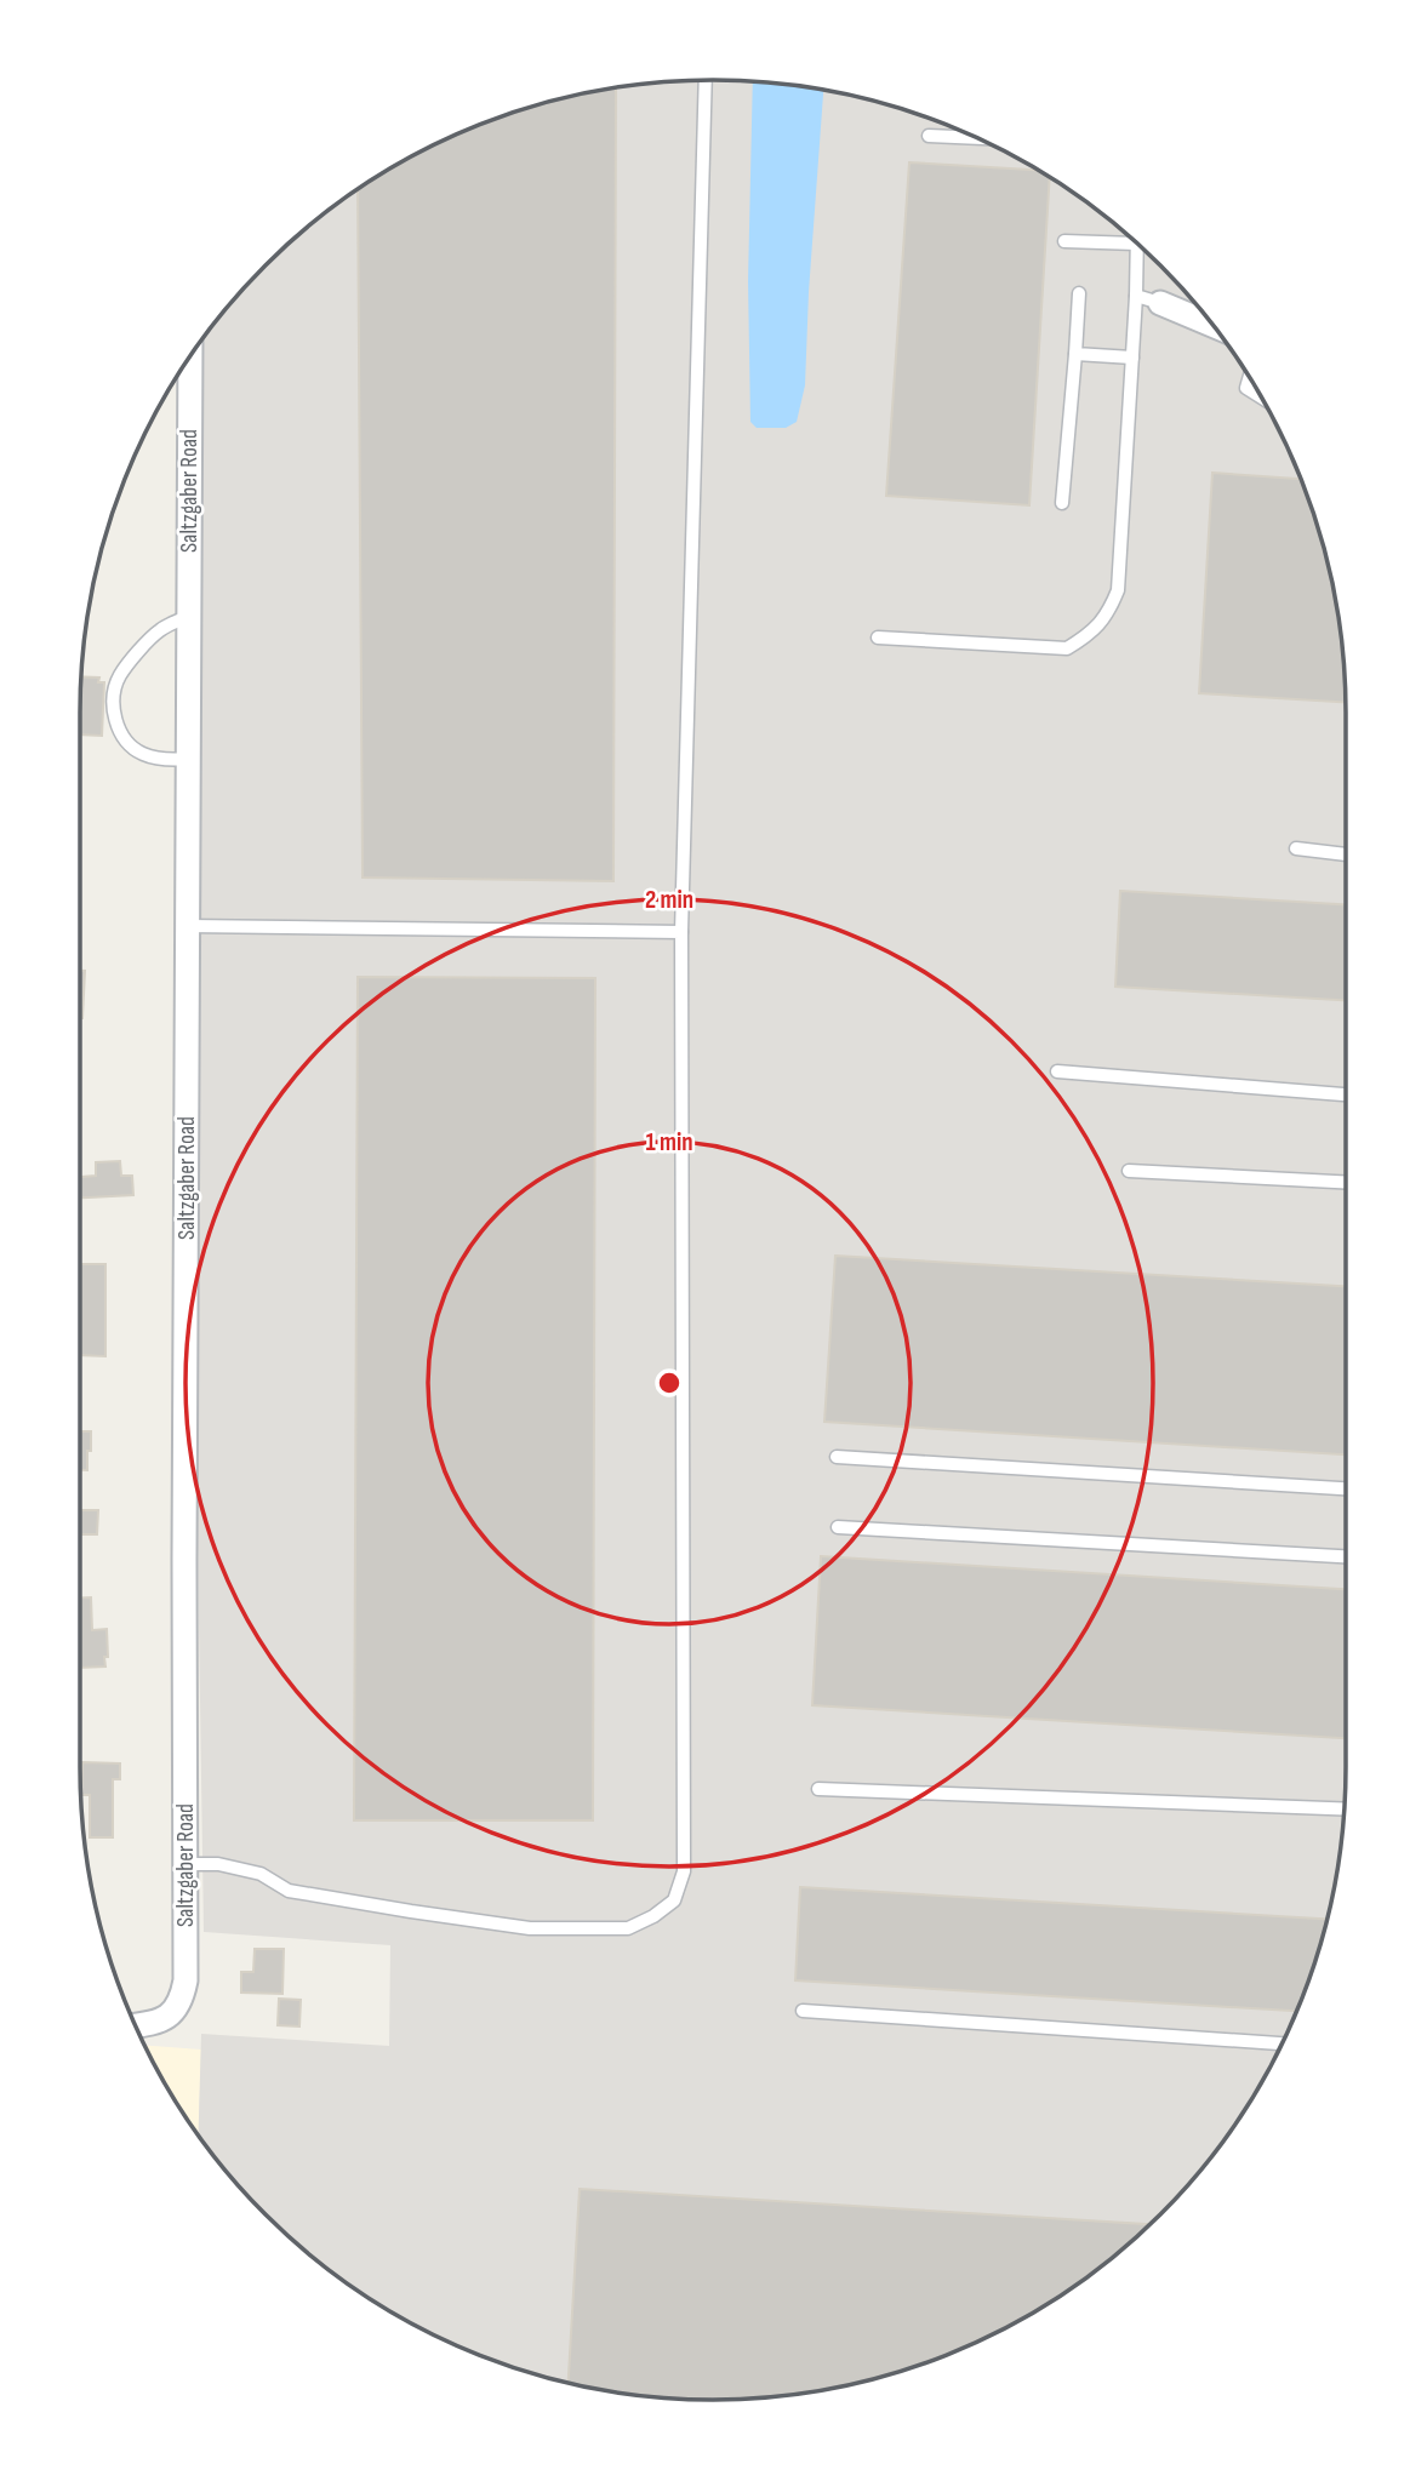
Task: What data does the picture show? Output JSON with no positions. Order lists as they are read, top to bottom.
{
  "streets": {
    "street": ["Saltzgaber Road"]
  },
  "rings": ["2 min", "1 min"]
}
